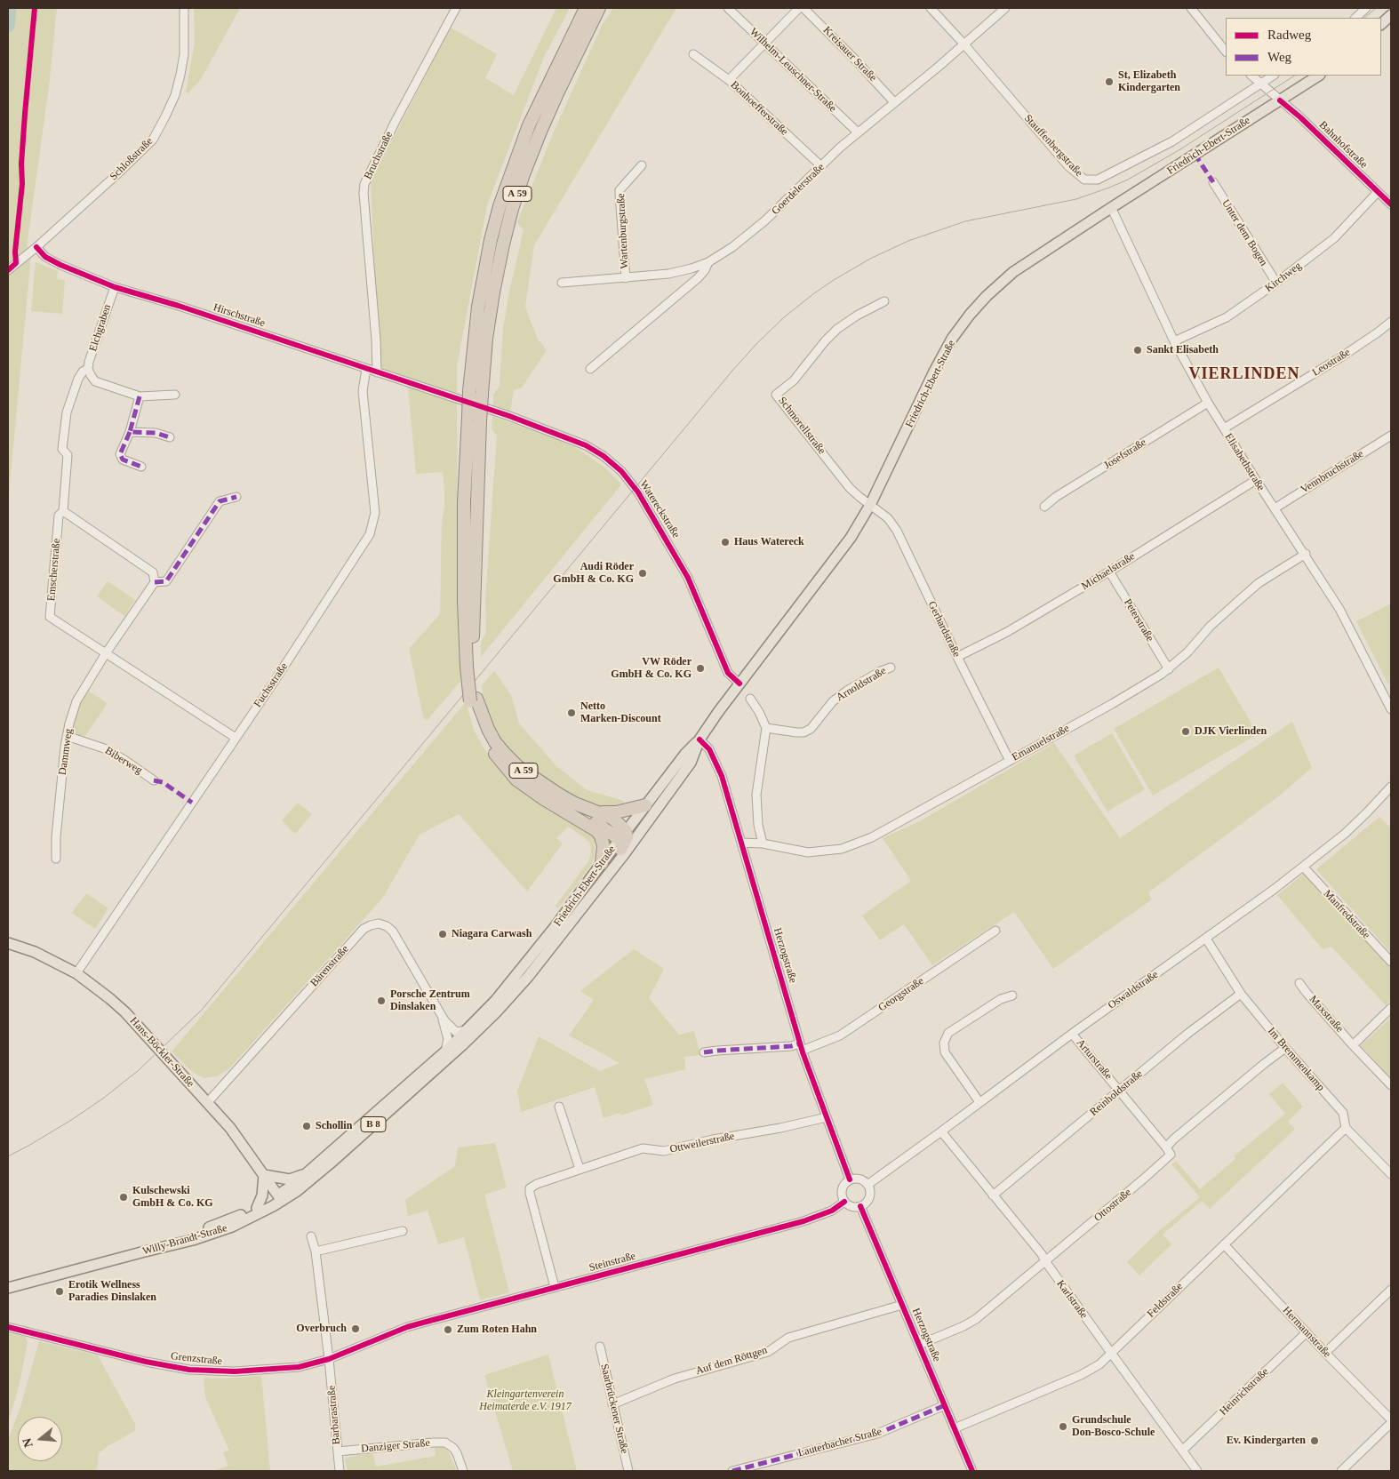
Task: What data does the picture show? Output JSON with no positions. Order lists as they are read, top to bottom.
{
  "streets": {
    "highway": ["A 59"],
    "main road": [
      "Friedrich-Ebert-Straße",
      "Hans-Böckler-Straße",
      "B 8",
      "Willy-Brandt-Straße"
    ],
    "street": [
      "Kreisauer Straße",
      "Wilhelm-Leuschner-Straße",
      "Bonhoefferstraße",
      "Bahnhofstraße",
      "Stauffenbergstraße",
      "Bruchstraße",
      "Schloßstraße",
      "Goerdelerstraße",
      "Wartenburgstraße",
      "Unter dem Bogen",
      "Kirchweg",
      "Hirschstraße",
      "Elchgraben",
      "Leostraße",
      "Schmorellstraße",
      "Josefstraße",
      "Elisabethstraße",
      "Vennbruchstraße",
      "Watereckstraße",
      "Emscherstraße",
      "Michaelstraße",
      "Peterstraße",
      "Gerhardstraße",
      "Arnoldstraße",
      "Fuchsstraße",
      "Emanuelstraße",
      "Dammweg",
      "Biberweg",
      "Manfredstraße",
      "Herzogstraße",
      "Bärenstraße",
      "Oswaldstraße",
      "Georgstraße",
      "Maxstraße",
      "Arturstraße",
      "Im Bremmenkamp",
      "Reinholdstraße",
      "Ottweilerstraße",
      "Ottostraße",
      "Steinstraße",
      "Karlstraße",
      "Feldstraße",
      "Hermannstraße",
      "Grenzstraße",
      "Auf dem Röttgen",
      "Heinrichstraße",
      "Saarbrückener Straße",
      "Barbarastraße",
      "Lauterbacher Straße",
      "Danziger Straße"
    ]
  },
  "crossings": [
    ["Kreisauer Straße", "Goerdelerstraße"],
    ["Wilhelm-Leuschner-Straße", "Goerdelerstraße"],
    ["Bonhoefferstraße", "Goerdelerstraße"],
    ["Bahnhofstraße", "Stauffenbergstraße"],
    ["Bahnhofstraße", "Friedrich-Ebert-Straße"],
    ["Bahnhofstraße", "Kirchweg"],
    ["Stauffenbergstraße", "Goerdelerstraße"],
    ["Friedrich-Ebert-Straße", "Schmorellstraße"],
    ["Friedrich-Ebert-Straße", "Elisabethstraße"],
    ["Friedrich-Ebert-Straße", "Watereckstraße"],
    ["Friedrich-Ebert-Straße", "Gerhardstraße"],
    ["Friedrich-Ebert-Straße", "Herzogstraße"],
    ["Friedrich-Ebert-Straße", "Bärenstraße"],
    ["Friedrich-Ebert-Straße", "Willy-Brandt-Straße"],
    ["Bruchstraße", "Hirschstraße"],
    ["Schloßstraße", "Hirschstraße"],
    ["Goerdelerstraße", "Wartenburgstraße"],
    ["Unter dem Bogen", "Kirchweg"],
    ["Kirchweg", "Elisabethstraße"],
    ["Hirschstraße", "Elchgraben"],
    ["Hirschstraße", "Watereckstraße"],
    ["Hirschstraße", "Fuchsstraße"],
    ["Elchgraben", "Emscherstraße"],
    ["Leostraße", "Elisabethstraße"],
    ["Schmorellstraße", "Gerhardstraße"],
    ["Josefstraße", "Elisabethstraße"],
    ["Elisabethstraße", "Vennbruchstraße"],
    ["Elisabethstraße", "Michaelstraße"],
    ["Elisabethstraße", "Emanuelstraße"],
    ["Emscherstraße", "Fuchsstraße"],
    ["Emscherstraße", "Dammweg"],
    ["Michaelstraße", "Peterstraße"],
    ["Michaelstraße", "Gerhardstraße"],
    ["Peterstraße", "Emanuelstraße"],
    ["Gerhardstraße", "Emanuelstraße"],
    ["Fuchsstraße", "Hans-Böckler-Straße"],
    ["Emanuelstraße", "Herzogstraße"],
    ["Dammweg", "Biberweg"],
    ["Manfredstraße", "Oswaldstraße"],
    ["Herzogstraße", "Oswaldstraße"],
    ["Herzogstraße", "Georgstraße"],
    ["Herzogstraße", "Ottweilerstraße"],
    ["Herzogstraße", "Ottostraße"],
    ["Herzogstraße", "Steinstraße"],
    ["Herzogstraße", "Feldstraße"],
    ["Herzogstraße", "Auf dem Röttgen"],
    ["Herzogstraße", "Lauterbacher Straße"],
    ["Bärenstraße", "Hans-Böckler-Straße"],
    ["Bärenstraße", "Willy-Brandt-Straße"],
    ["Oswaldstraße", "Arturstraße"],
    ["Oswaldstraße", "Im Bremmenkamp"],
    ["Oswaldstraße", "Steinstraße"],
    ["Oswaldstraße", "Karlstraße"],
    ["Hans-Böckler-Straße", "Willy-Brandt-Straße"],
    ["Arturstraße", "Reinholdstraße"],
    ["Arturstraße", "Ottostraße"],
    ["Im Bremmenkamp", "Reinholdstraße"],
    ["Im Bremmenkamp", "Ottostraße"],
    ["Im Bremmenkamp", "Feldstraße"],
    ["Reinholdstraße", "Karlstraße"],
    ["B 8", "Willy-Brandt-Straße"],
    ["Ottweilerstraße", "Steinstraße"],
    ["Ottostraße", "Karlstraße"],
    ["Steinstraße", "Grenzstraße"],
    ["Karlstraße", "Feldstraße"],
    ["Karlstraße", "Heinrichstraße"],
    ["Feldstraße", "Hermannstraße"],
    ["Hermannstraße", "Heinrichstraße"],
    ["Grenzstraße", "Barbarastraße"],
    ["Auf dem Röttgen", "Saarbrückener Straße"],
    ["Barbarastraße", "Danziger Straße"]
  ],
  "districts": ["VIERLINDEN"],
  "parks": ["Kleingartenverein Heimaterde e.V. 1917"],
  "places": [
    "St, Elizabeth Kindergarten",
    "Sankt Elisabeth",
    "Haus Watereck",
    "Audi Röder GmbH & Co. KG",
    "VW Röder GmbH & Co. KG",
    "Netto Marken-Discount",
    "DJK Vierlinden",
    "Niagara Carwash",
    "Porsche Zentrum Dinslaken",
    "Schollin",
    "Kulschewski GmbH & Co. KG",
    "Erotik Wellness Paradies Dinslaken",
    "Overbruch",
    "Zum Roten Hahn",
    "Grundschule Don-Bosco-Schule",
    "Ev. Kindergarten"
  ],
  "legend": ["Radweg", "Weg"],
  "north": "left"
}
